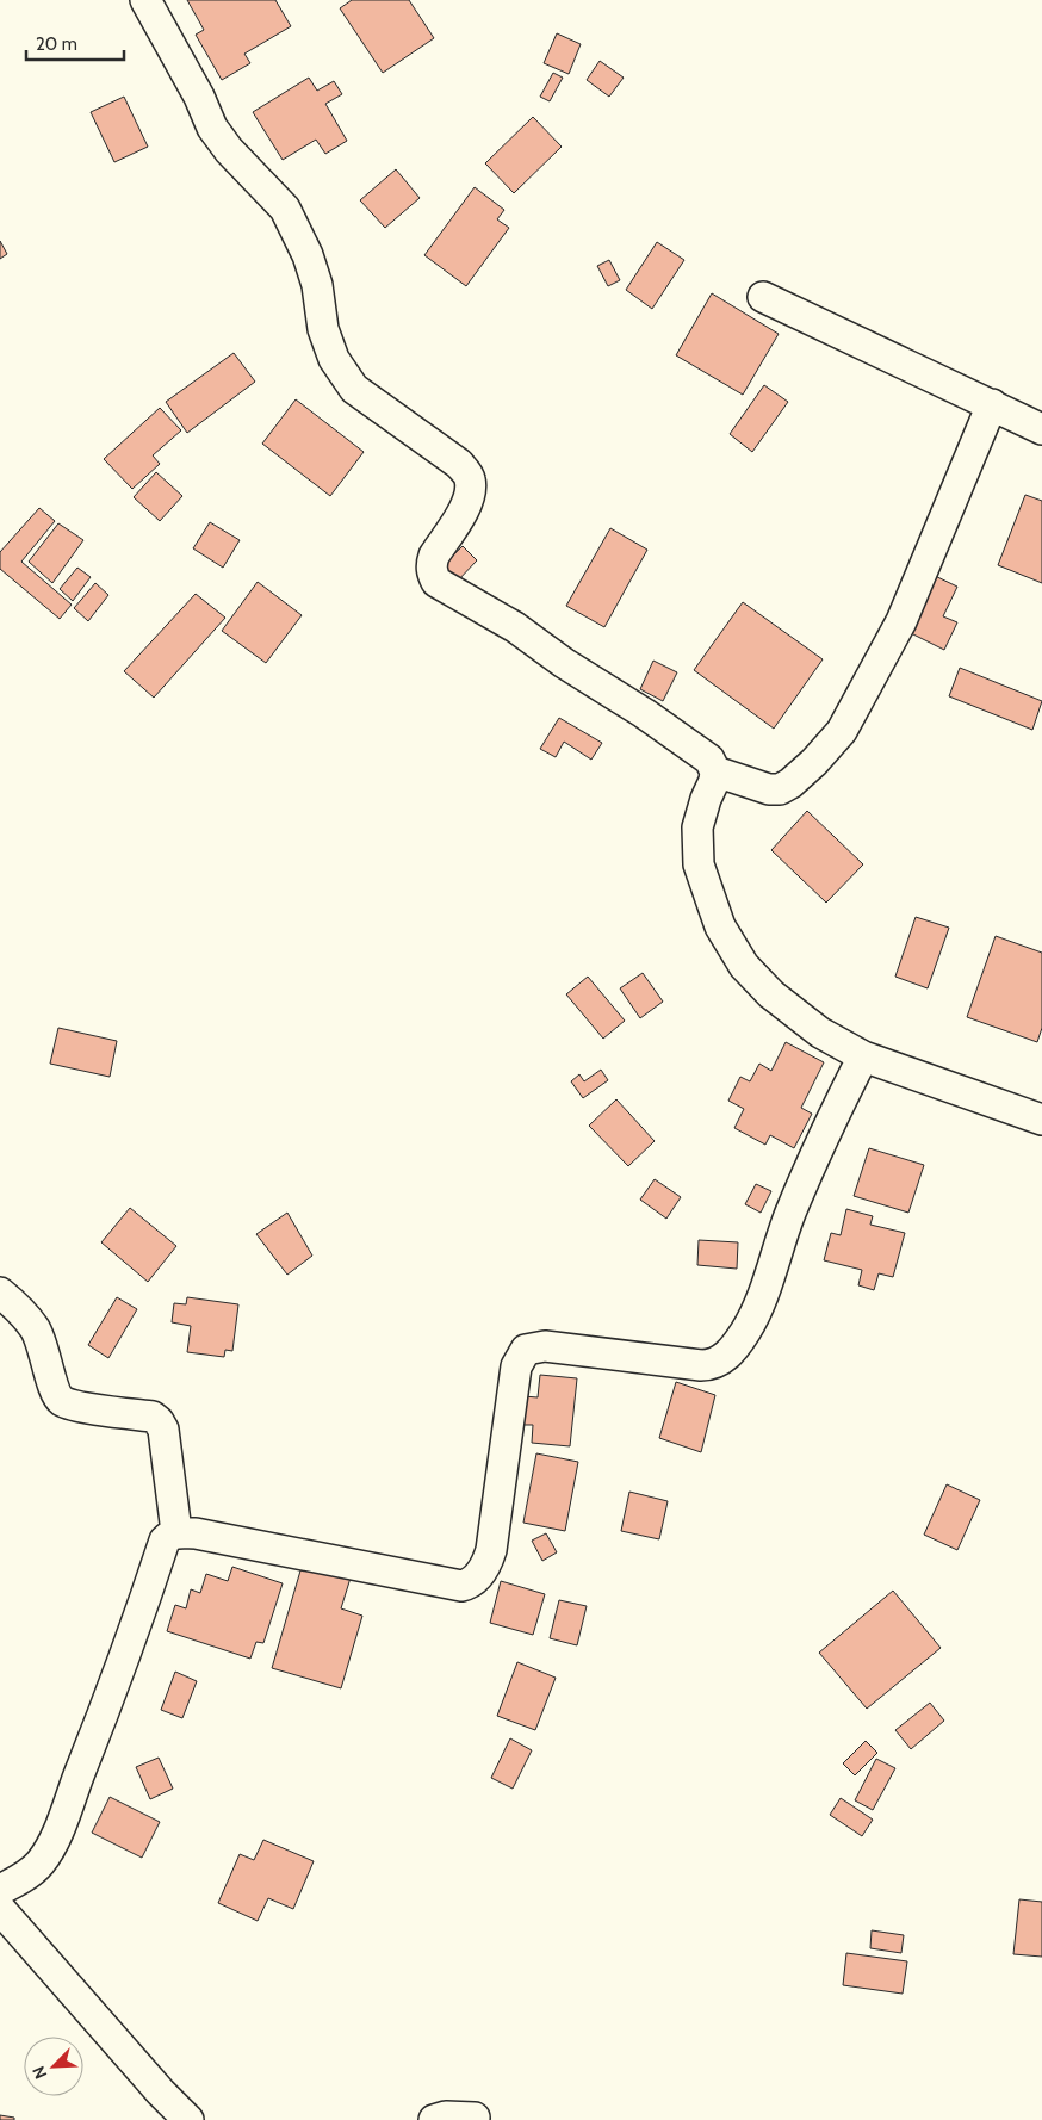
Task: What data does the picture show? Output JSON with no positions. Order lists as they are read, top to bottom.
{
  "scale_bar": "20 m",
  "north": "bottom left"
}
